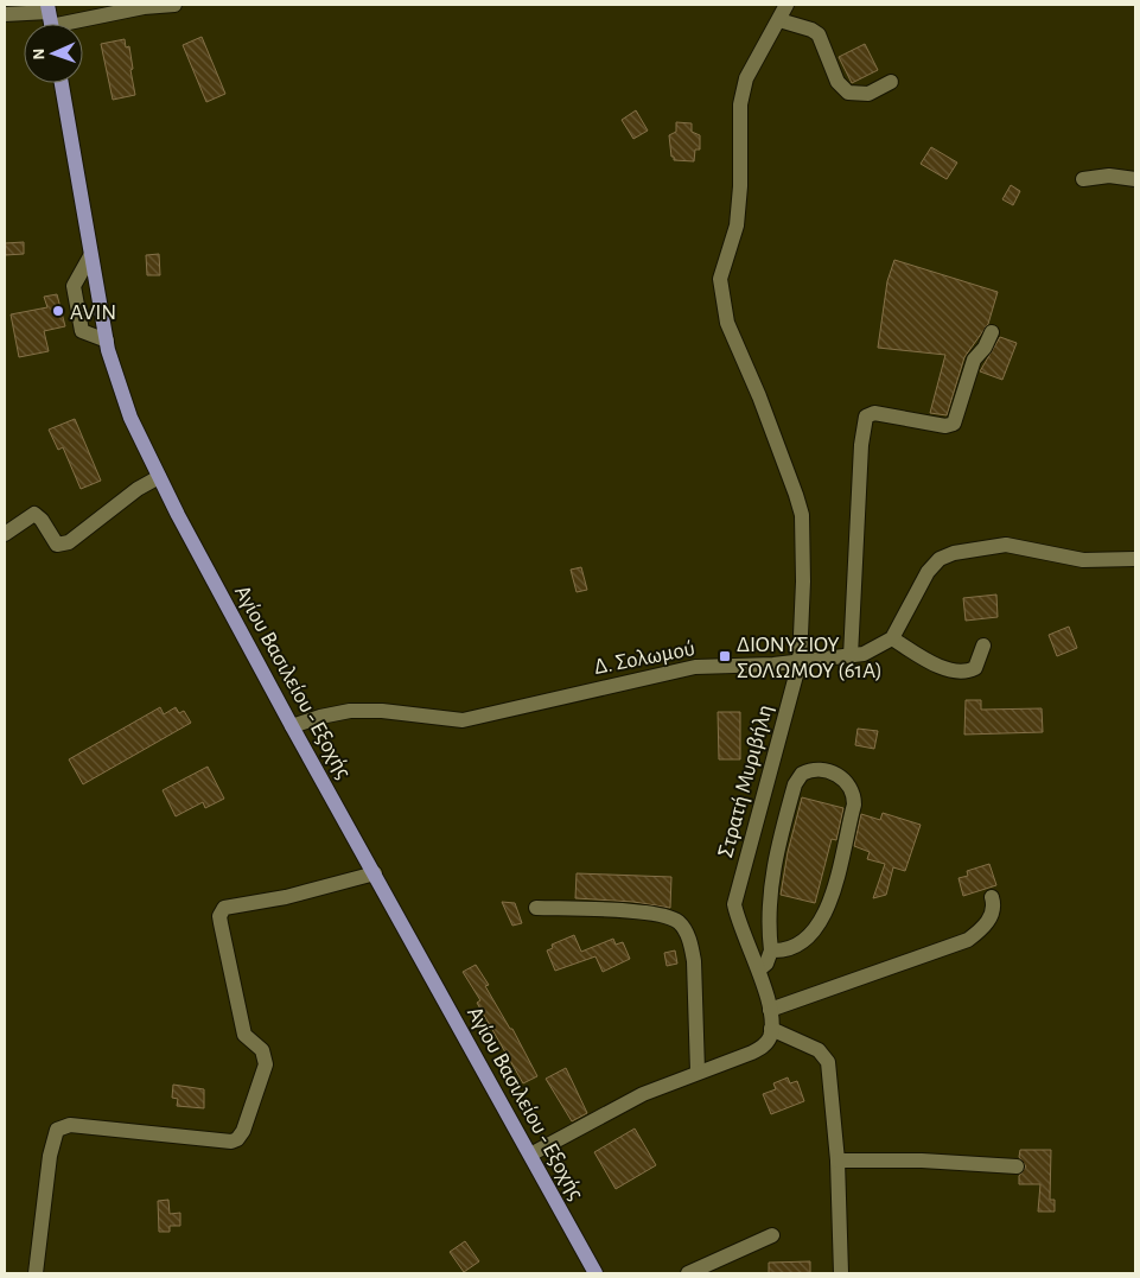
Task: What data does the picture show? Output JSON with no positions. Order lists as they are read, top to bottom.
{
  "streets": {
    "main road": ["Αγίου Βασιλείου - Εξοχής"],
    "street": ["Δ. Σολωμού", "Στρατή Μυριβήλη"]
  },
  "crossings": [
    ["Δ. Σολωμού", "Αγίου Βασιλείου - Εξοχής"],
    ["Δ. Σολωμού", "Στρατή Μυριβήλη"]
  ],
  "places": {
    "other": ["AVIN"],
    "transit": ["ΔΙΟΝΥΣΙΟΥ ΣΟΛΩΜΟΥ (61Α)"]
  },
  "north": "left"
}
